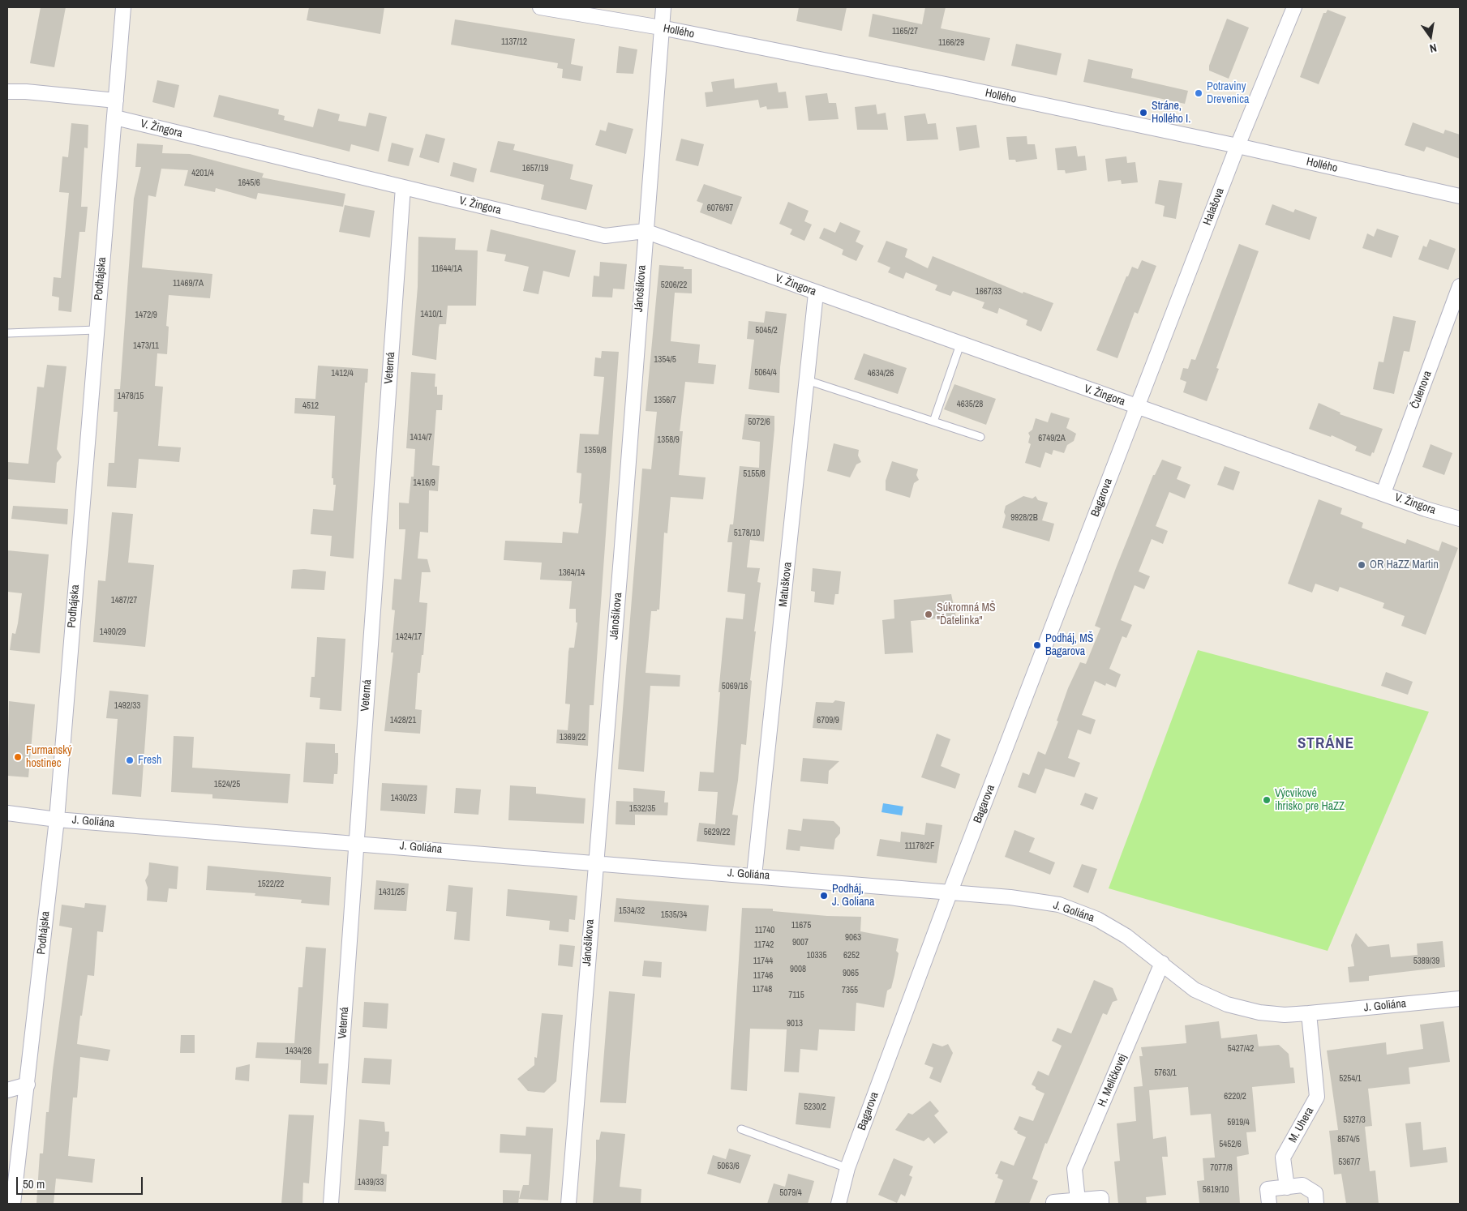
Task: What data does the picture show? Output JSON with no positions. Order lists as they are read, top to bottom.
{
  "streets": {
    "street": [
      "Hollého",
      "V. Žingora",
      "Halašova",
      "Podhájska",
      "Jánošíkova",
      "Veterná",
      "Čulenova",
      "Bagarova",
      "Matuškova",
      "J. Goliána",
      "H. Meličkovej",
      "M. Uhera"
    ]
  },
  "crossings": [
    ["Hollého", "Halašova"],
    ["Hollého", "Jánošíkova"],
    ["V. Žingora", "Halašova"],
    ["V. Žingora", "Podhájska"],
    ["V. Žingora", "Jánošíkova"],
    ["V. Žingora", "Veterná"],
    ["V. Žingora", "Čulenova"],
    ["V. Žingora", "Bagarova"],
    ["V. Žingora", "Matuškova"],
    ["Halašova", "Bagarova"],
    ["Podhájska", "J. Goliána"],
    ["Jánošíkova", "J. Goliána"],
    ["Veterná", "J. Goliána"],
    ["Bagarova", "J. Goliána"],
    ["Matuškova", "J. Goliána"],
    ["J. Goliána", "H. Meličkovej"],
    ["J. Goliána", "M. Uhera"]
  ],
  "districts": ["STRÁNE"],
  "places": [
    "Potraviny Drevenica",
    "Stráne, Hollého I.",
    "OR HaZZ Martin",
    "Súkromná MŠ \"Ďatelinka\"",
    "Podháj, MŠ Bagarova",
    "Furmanský hostinec",
    "Fresh",
    "Výcvikové ihrisko pre HaZZ",
    "Podháj, J. Goliana"
  ],
  "house_numbers": [
    "1165/27",
    "1137/12",
    "1166/29",
    "1657/19",
    "4201/4",
    "1645/6",
    "6076/97",
    "11644/1A",
    "11469/7A",
    "5206/22",
    "1667/33",
    "1410/1",
    "1472/9",
    "5045/2",
    "1473/11",
    "1354/5",
    "5064/4",
    "1412/4",
    "4634/26",
    "1478/15",
    "1356/7",
    "4635/28",
    "4512",
    "5072/6",
    "1414/7",
    "6749/2A",
    "1358/9",
    "1359/8",
    "5155/8",
    "1416/9",
    "9928/2B",
    "5178/10",
    "1364/14",
    "1487/27",
    "1490/29",
    "1424/17",
    "5069/16",
    "1492/33",
    "1428/21",
    "6709/9",
    "1369/22",
    "1524/25",
    "1430/23",
    "1532/35",
    "5629/22",
    "11178/2F",
    "1522/22",
    "1431/25",
    "1534/32",
    "1535/34",
    "11675",
    "11740",
    "9063",
    "9007",
    "11742",
    "10335",
    "6252",
    "11744",
    "5389/39",
    "9008",
    "9065",
    "11746",
    "11748",
    "7355",
    "7115",
    "9013",
    "5427/42",
    "1434/26",
    "5763/1",
    "5254/1",
    "6220/2",
    "5230/2",
    "5327/3",
    "5919/4",
    "8574/5",
    "5452/6",
    "5367/7",
    "5063/6",
    "7077/8",
    "1439/33",
    "5619/10",
    "5079/4"
  ],
  "scale_bar": "50 m",
  "north": "bottom"
}
